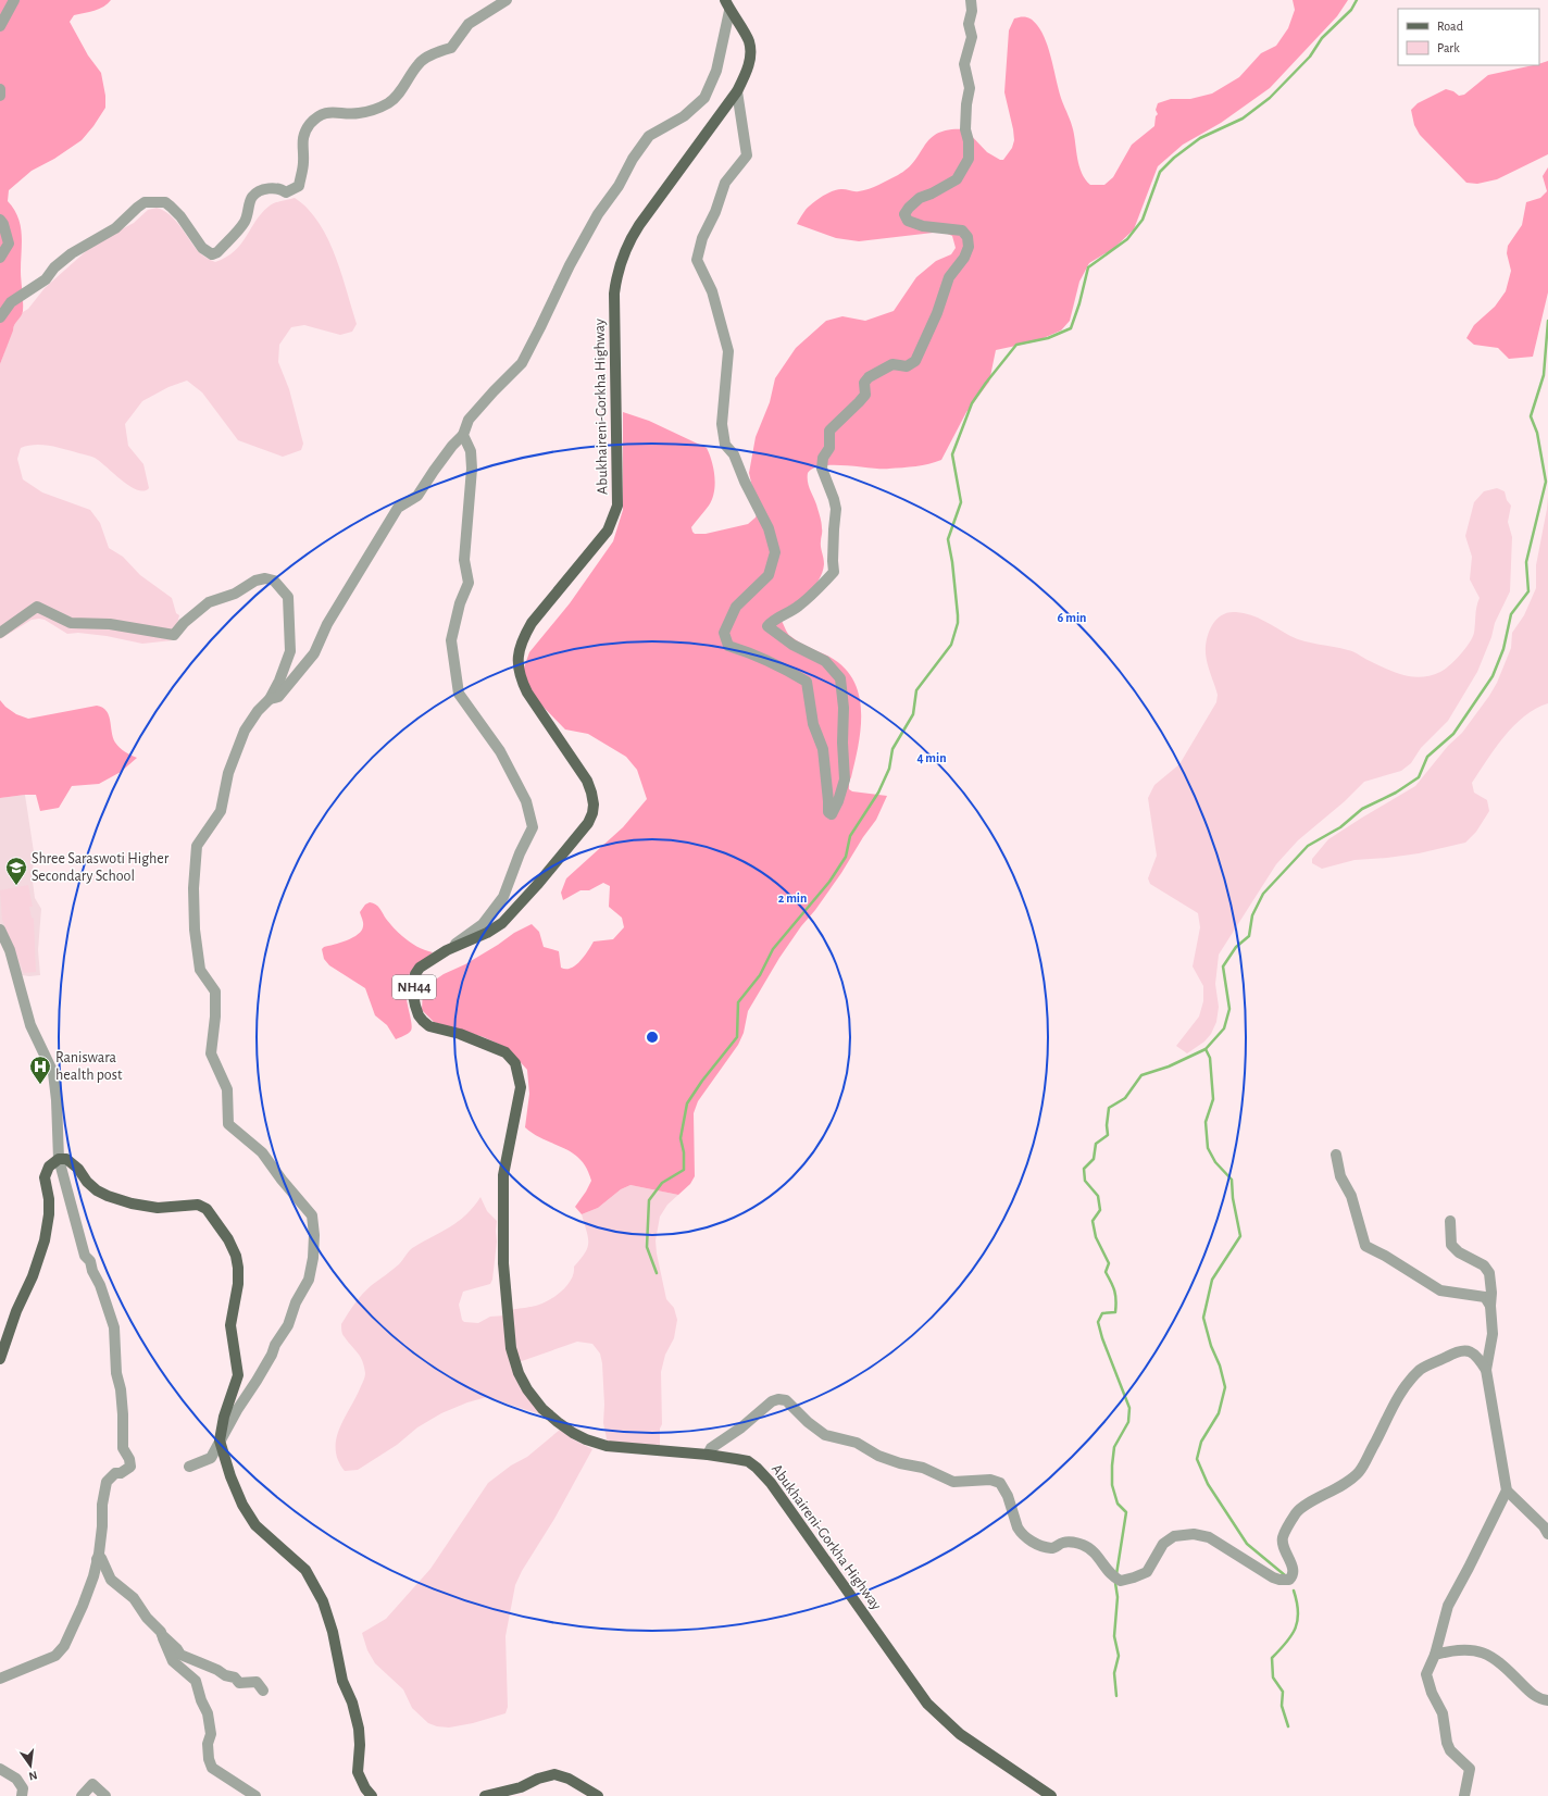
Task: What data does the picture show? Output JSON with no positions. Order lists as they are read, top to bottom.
{
  "streets": {
    "main road": ["Abukhaireni-Gorkha Highway", "NH44"]
  },
  "places": {
    "school or university": ["Shree Saraswoti Higher Secondary School"],
    "hospital": ["Raniswara health post"]
  },
  "legend": ["Road", "Park"],
  "north": "bottom",
  "rings": ["6 min", "4 min", "2 min"]
}
